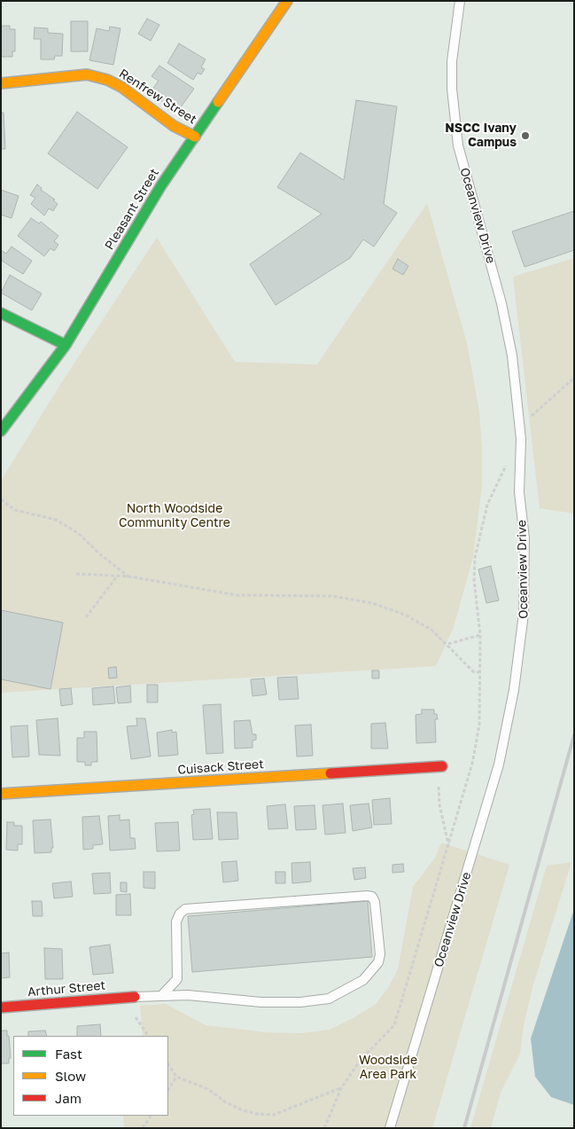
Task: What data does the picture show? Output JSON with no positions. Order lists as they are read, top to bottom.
{
  "streets": {
    "street": [
      "Renfrew Street",
      "Pleasant Street",
      "Cuisack Street",
      "Arthur Street"
    ],
    "lane": ["Oceanview Drive"]
  },
  "crossings": [
    ["Renfrew Street", "Pleasant Street"]
  ],
  "parks": ["North Woodside Community Centre", "Woodside Area Park"],
  "places": ["NSCC Ivany Campus"],
  "legend": ["Fast", "Slow", "Jam"]
}
